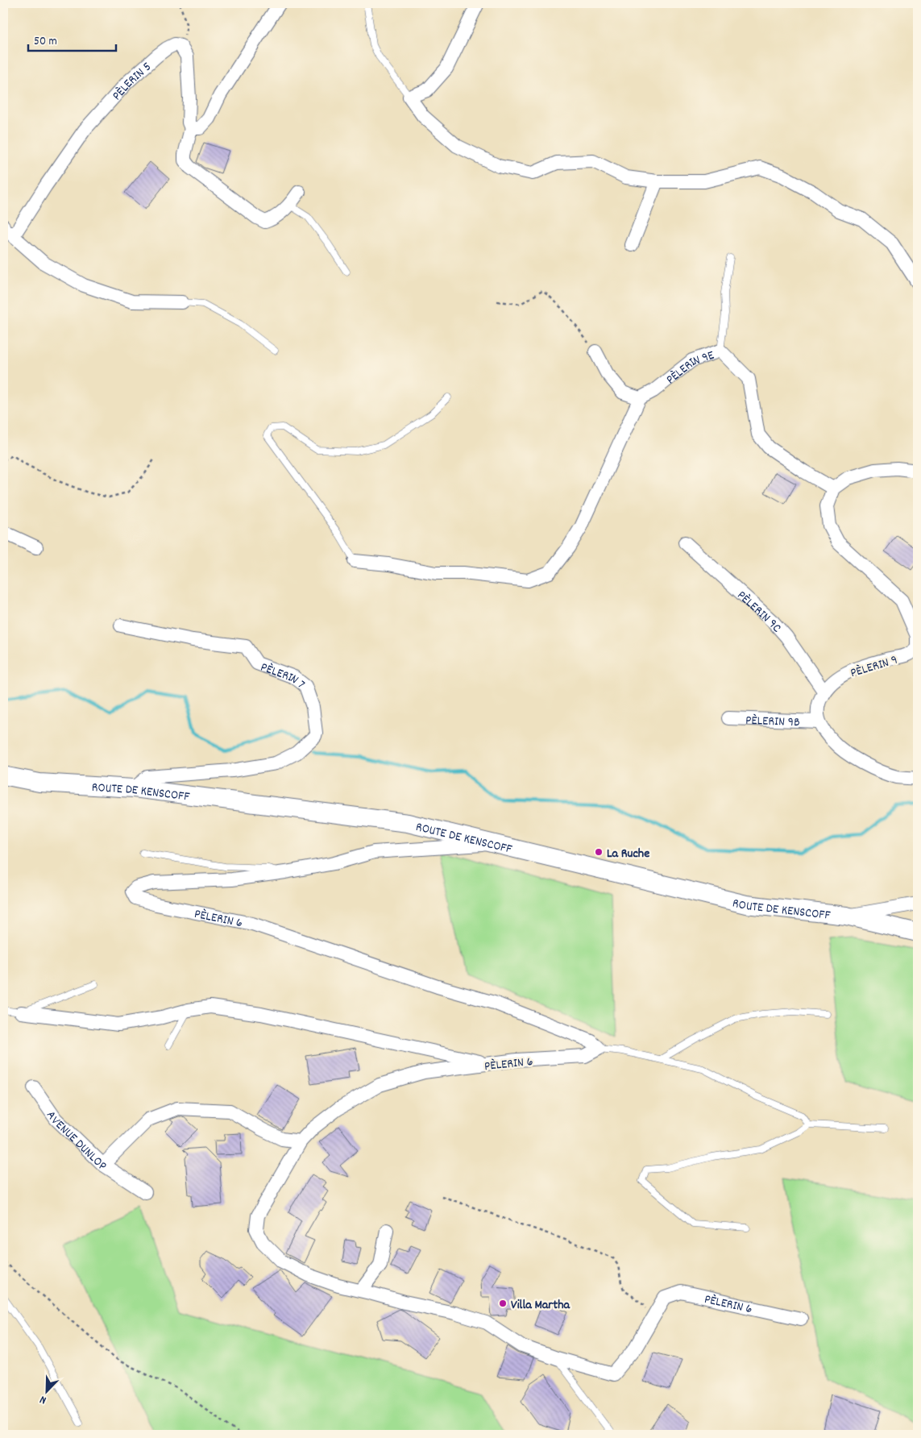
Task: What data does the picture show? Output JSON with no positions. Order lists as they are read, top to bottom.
{
  "streets": {
    "main road": ["ROUTE DE KENSCOFF"],
    "street": [
      "PÈLERIN 5",
      "PÈLERIN 9E",
      "PÈLERIN 9C",
      "PÈLERIN 9",
      "PÈLERIN 7",
      "PÈLERIN 9B",
      "PÈLERIN 6",
      "AVENUE DUNLOP"
    ]
  },
  "crossings": [
    ["PÈLERIN 9E", "PÈLERIN 9"],
    ["PÈLERIN 9C", "PÈLERIN 9"],
    ["PÈLERIN 9", "PÈLERIN 9B"],
    ["PÈLERIN 7", "ROUTE DE KENSCOFF"],
    ["ROUTE DE KENSCOFF", "PÈLERIN 6"],
    ["PÈLERIN 6", "AVENUE DUNLOP"]
  ],
  "places": ["La Ruche", "Villa Martha"],
  "scale_bar": "50 m",
  "north": "bottom left"
}
